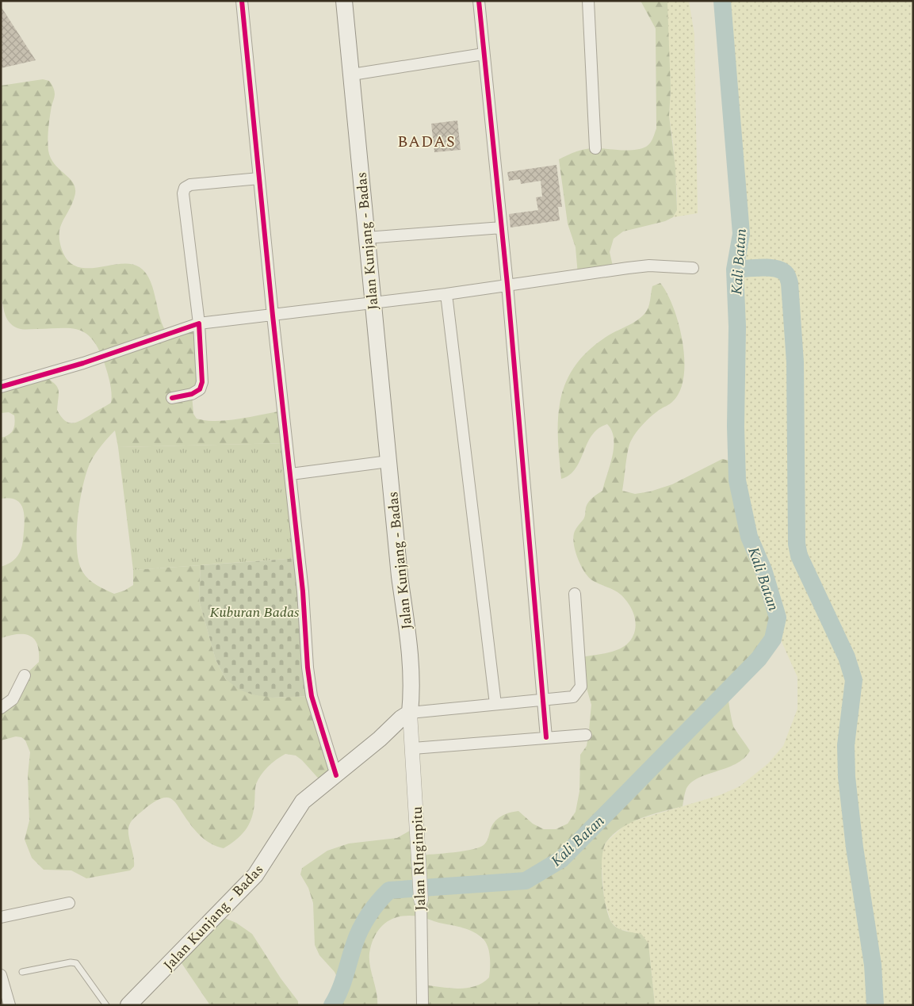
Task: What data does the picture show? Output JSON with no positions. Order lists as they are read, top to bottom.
{
  "streets": {
    "main road": ["Jalan Kunjang - Badas"],
    "street": ["Jalan RInginpitu"]
  },
  "crossings": [
    ["Jalan Kunjang - Badas", "Jalan RInginpitu"]
  ],
  "districts": ["BADAS"],
  "water": ["Kali Batan"],
  "parks": ["Kuburan Badas"]
}
